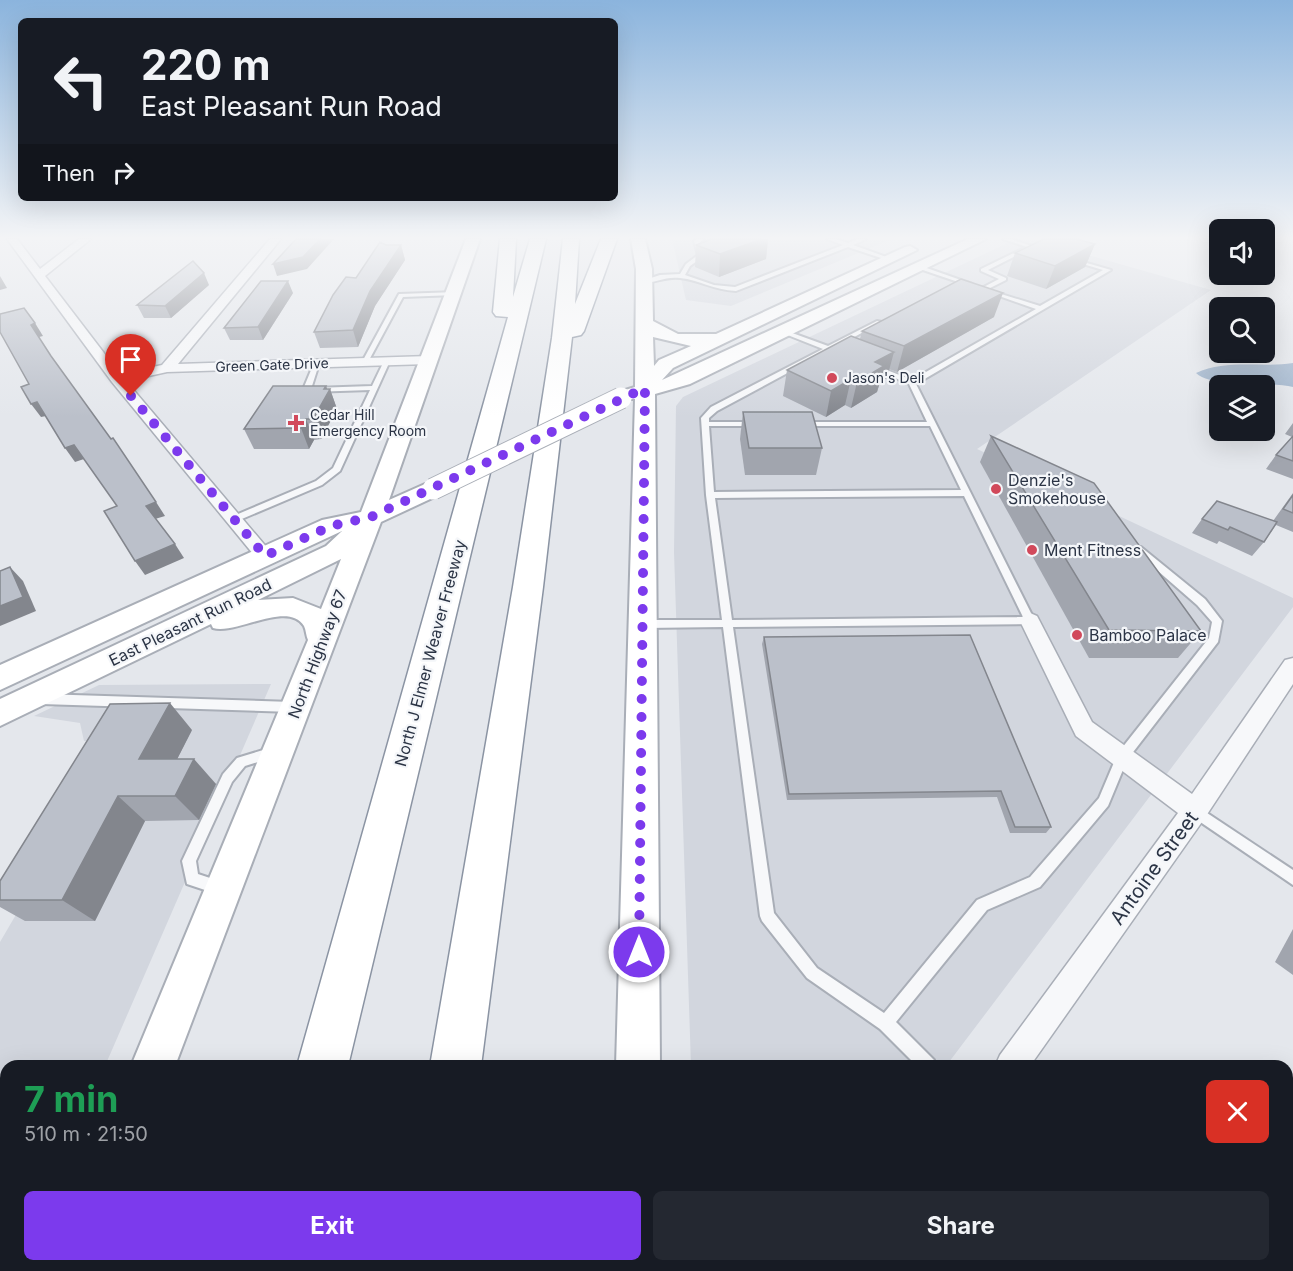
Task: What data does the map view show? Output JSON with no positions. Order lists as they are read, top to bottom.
{
  "streets": {
    "highway": ["North J Elmer Weaver Freeway"],
    "main road": ["East Pleasant Run Road", "North Highway 67"],
    "street": ["Green Gate Drive", "Antoine Street"]
  },
  "crossings": [
    ["Green Gate Drive", "North Highway 67"],
    ["East Pleasant Run Road", "North Highway 67"]
  ],
  "places": {
    "other": [
      "Jason's Deli",
      "Denzie's Smokehouse",
      "Ment Fitness",
      "Bamboo Palace"
    ],
    "health": ["Cedar Hill Emergency Room"]
  },
  "page": {
    "turn": ["220 m", "East Pleasant Run Road"],
    "then": "Then",
    "heading": ["7 min", "510 m · 21:50"],
    "buttons": ["Exit", "Share"]
  }
}
